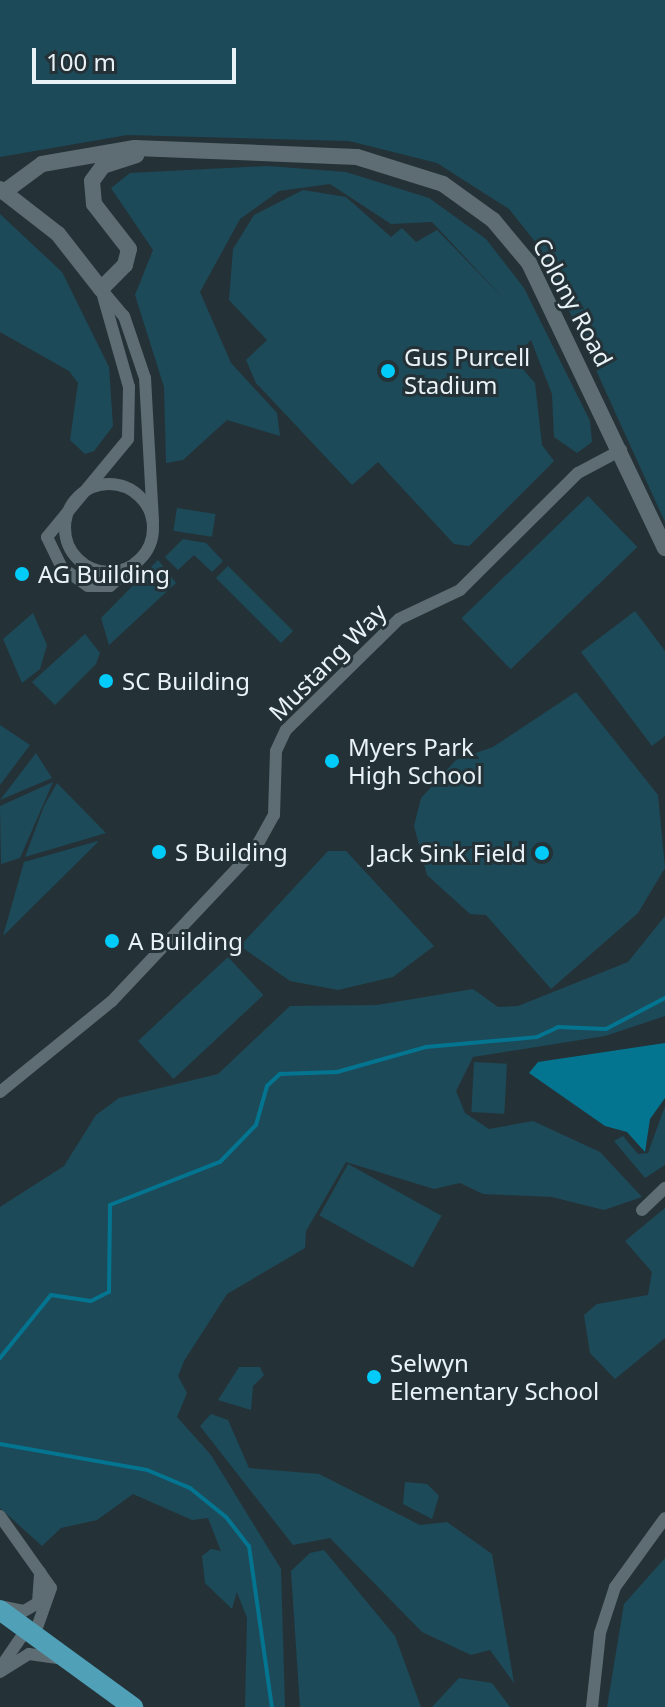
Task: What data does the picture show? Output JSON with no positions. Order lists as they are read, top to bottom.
{
  "streets": {
    "street": ["Colony Road", "Mustang Way"]
  },
  "crossings": [
    ["Colony Road", "Mustang Way"]
  ],
  "places": [
    "Gus Purcell Stadium",
    "AG Building",
    "SC Building",
    "Myers Park High School",
    "S Building",
    "Jack Sink Field",
    "A Building",
    "Selwyn Elementary School"
  ],
  "scale_bar": "100 m"
}
